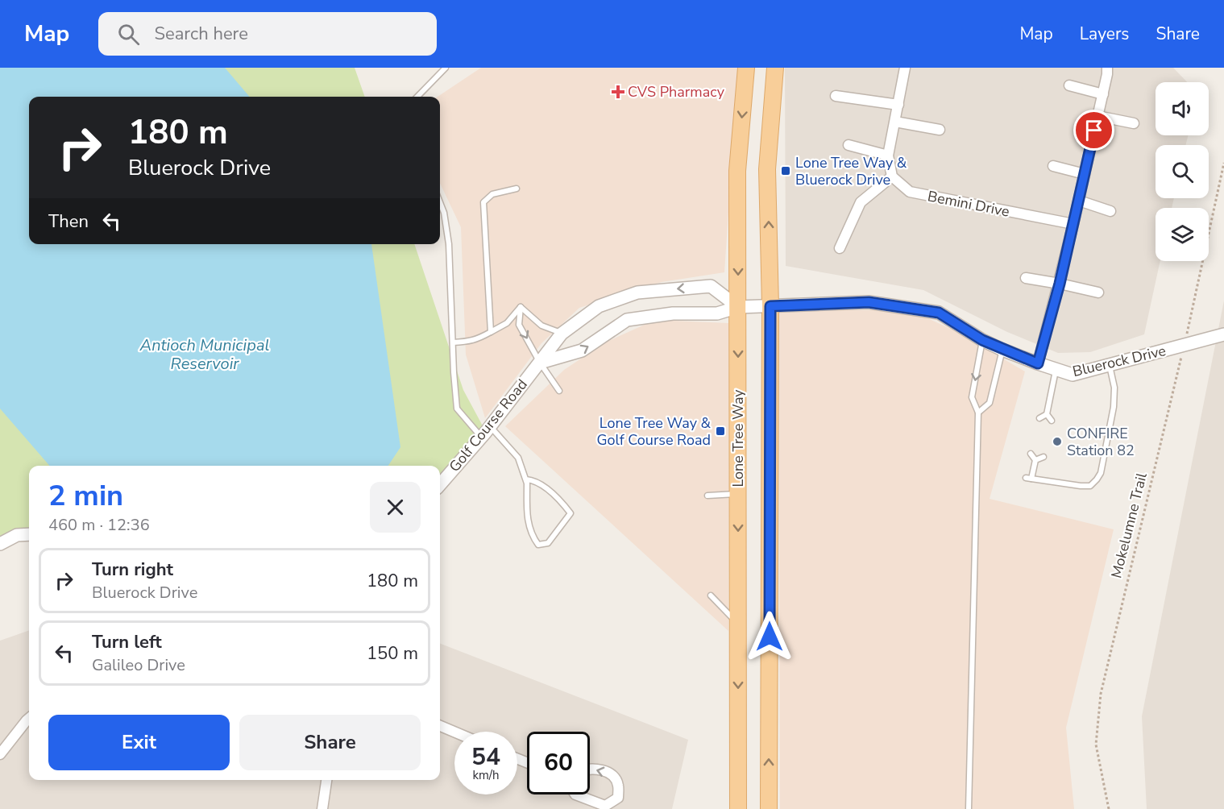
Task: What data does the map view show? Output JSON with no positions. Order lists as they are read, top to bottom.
{
  "streets": {
    "main road": ["Lone Tree Way"],
    "street": ["Bemini Drive", "Bluerock Drive", "Golf Course Road"],
    "path": ["Mokelumne Trail"]
  },
  "crossings": [
    ["Bluerock Drive", "Golf Course Road"],
    ["Bluerock Drive", "Lone Tree Way"],
    ["Bluerock Drive", "Mokelumne Trail"],
    ["Golf Course Road", "Lone Tree Way"]
  ],
  "water": ["Antioch Municipal Reservoir"],
  "places": {
    "health": ["CVS Pharmacy"],
    "transit": ["Lone Tree Way & Bluerock Drive", "Lone Tree Way & Golf Course Road"],
    "other": ["CONFIRE Station 82"]
  },
  "page": {
    "header": "Map",
    "search": "Search here",
    "nav": ["Map", "Layers", "Share"],
    "turn": ["180 m", "Bluerock Drive"],
    "then": "Then",
    "heading": ["2 min", "460 m · 12:36"],
    "list": [
      {
        "name": "Turn right",
        "note": "Bluerock Drive",
        "value": "180 m"
      },
      {
        "name": "Turn left",
        "note": "Galileo Drive",
        "value": "150 m"
      }
    ],
    "buttons": ["Exit", "Share"],
    "speed": "54 km/h",
    "limit": "60"
  }
}
